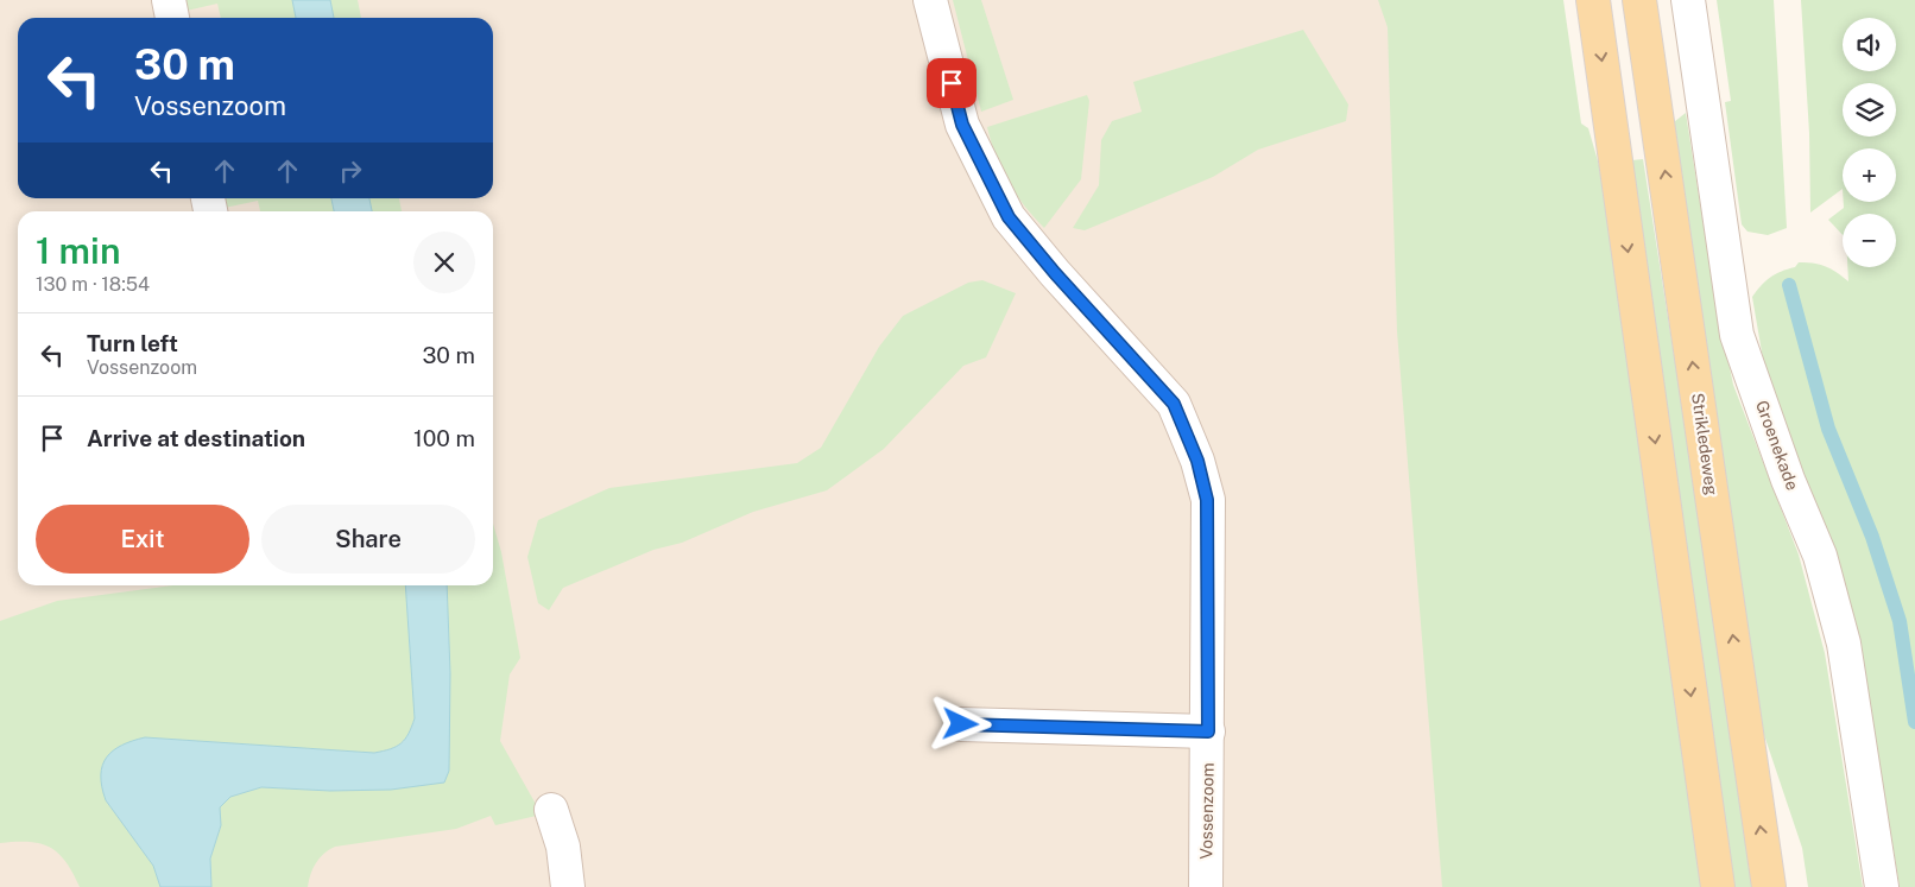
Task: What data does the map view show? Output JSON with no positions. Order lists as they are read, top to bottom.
{
  "streets": {
    "main road": ["Strikledeweg"],
    "street": ["Groenekade", "Vossenzoom"]
  },
  "page": {
    "map_buttons": ["+", "−"],
    "turn": ["30 m", "Vossenzoom"],
    "heading": ["1 min", "130 m · 18:54"],
    "list": [
      {
        "name": "Turn left",
        "note": "Vossenzoom",
        "value": "30 m"
      },
      {
        "name": "Arrive at destination",
        "value": "100 m"
      }
    ],
    "buttons": ["Exit", "Share"]
  }
}
